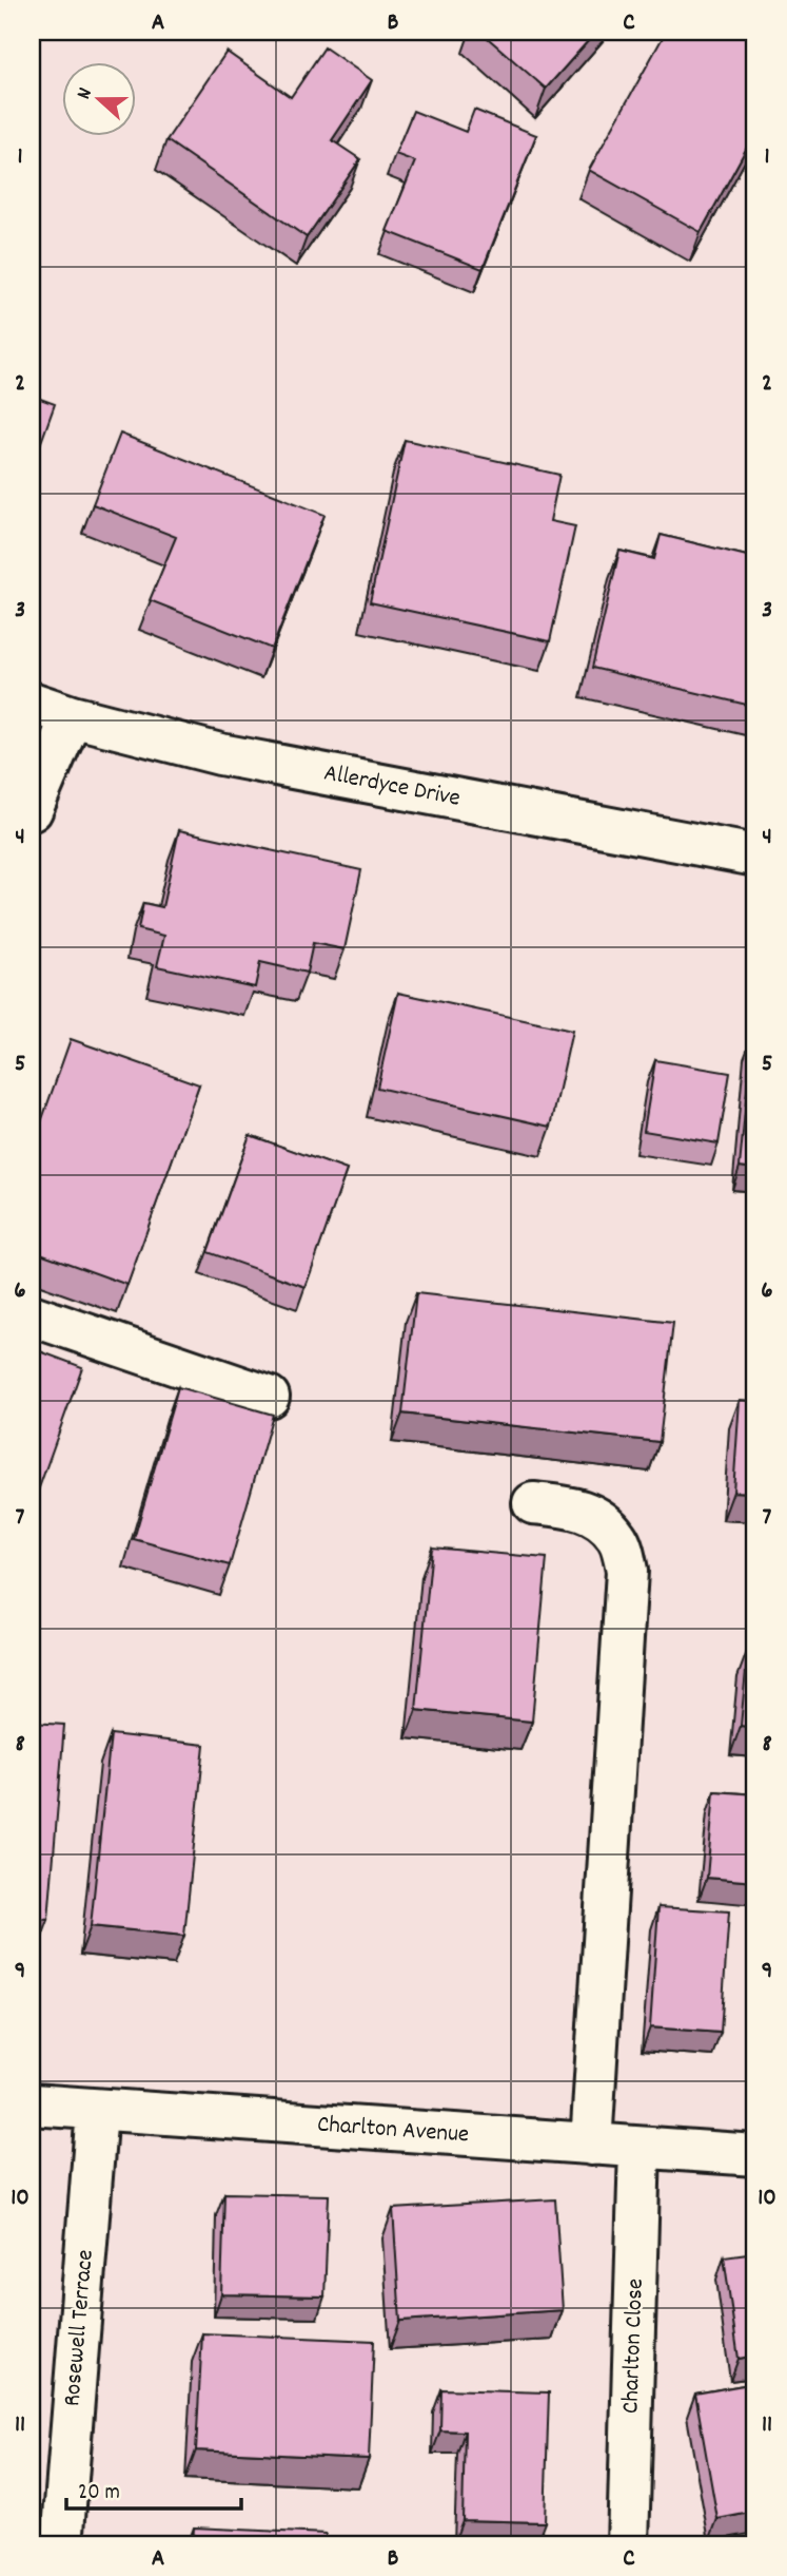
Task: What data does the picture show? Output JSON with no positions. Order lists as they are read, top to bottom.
{
  "streets": {
    "street": [
      "Allerdyce Drive",
      "Charlton Avenue",
      "Rosewell Terrace",
      "Charlton Close"
    ]
  },
  "crossings": [
    ["Charlton Avenue", "Rosewell Terrace"],
    ["Charlton Avenue", "Charlton Close"]
  ],
  "scale_bar": "20 m",
  "north": "left",
  "grid": {
    "columns": ["A", "B", "C"],
    "rows": [
      "1",
      "2",
      "3",
      "4",
      "5",
      "6",
      "7",
      "8",
      "9",
      "10",
      "11"
    ]
  }
}
